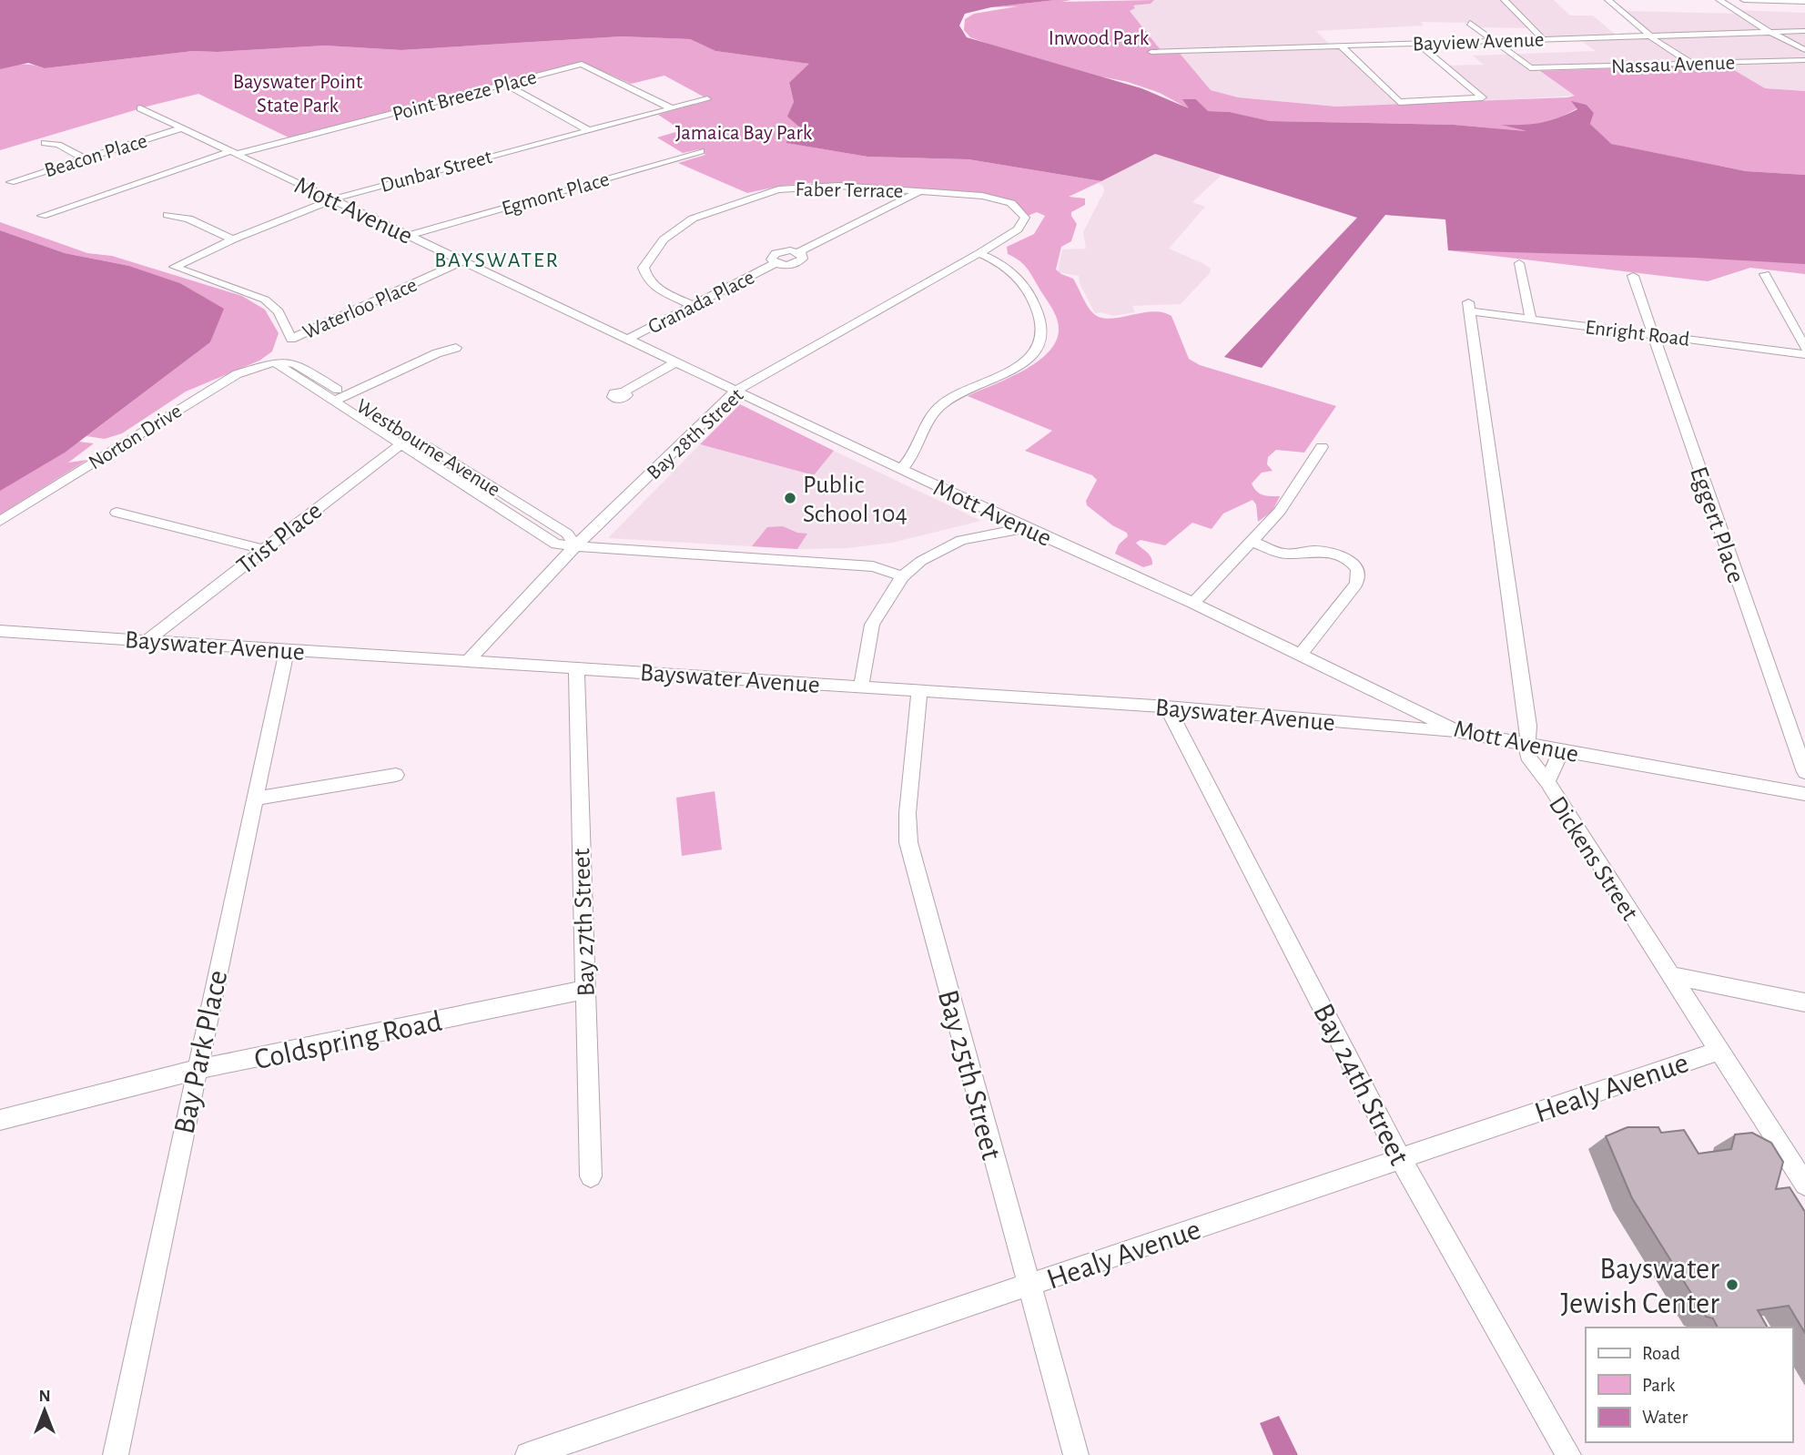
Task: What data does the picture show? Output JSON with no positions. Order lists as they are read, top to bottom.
{
  "streets": {
    "street": [
      "Bayview Avenue",
      "Nassau Avenue",
      "Point Breeze Place",
      "Beacon Place",
      "Dunbar Street",
      "Faber Terrace",
      "Egmont Place",
      "Mott Avenue",
      "Granada Place",
      "Waterloo Place",
      "Enright Road",
      "Bay 28th Street",
      "Norton Drive",
      "Westbourne Avenue",
      "Eggert Place",
      "Trist Place",
      "Bayswater Avenue",
      "Dickens Street",
      "Bay 27th Street",
      "Coldspring Road",
      "Bay Park Place",
      "Bay 25th Street",
      "Bay 24th Street",
      "Healy Avenue"
    ]
  },
  "crossings": [
    ["Bayview Avenue", "Nassau Avenue"],
    ["Point Breeze Place", "Dunbar Street"],
    ["Point Breeze Place", "Mott Avenue"],
    ["Beacon Place", "Mott Avenue"],
    ["Dunbar Street", "Mott Avenue"],
    ["Dunbar Street", "Waterloo Place"],
    ["Dunbar Street", "Norton Drive"],
    ["Dunbar Street", "Westbourne Avenue"],
    ["Faber Terrace", "Granada Place"],
    ["Faber Terrace", "Bay 28th Street"],
    ["Egmont Place", "Mott Avenue"],
    ["Mott Avenue", "Granada Place"],
    ["Mott Avenue", "Waterloo Place"],
    ["Mott Avenue", "Bay 28th Street"],
    ["Mott Avenue", "Bayswater Avenue"],
    ["Mott Avenue", "Dickens Street"],
    ["Waterloo Place", "Norton Drive"],
    ["Waterloo Place", "Westbourne Avenue"],
    ["Enright Road", "Eggert Place"],
    ["Enright Road", "Dickens Street"],
    ["Bay 28th Street", "Westbourne Avenue"],
    ["Bay 28th Street", "Bayswater Avenue"],
    ["Norton Drive", "Westbourne Avenue"],
    ["Westbourne Avenue", "Trist Place"],
    ["Trist Place", "Bayswater Avenue"],
    ["Bayswater Avenue", "Bay 27th Street"],
    ["Bayswater Avenue", "Bay Park Place"],
    ["Bayswater Avenue", "Bay 25th Street"],
    ["Bayswater Avenue", "Bay 24th Street"],
    ["Dickens Street", "Healy Avenue"],
    ["Bay 27th Street", "Coldspring Road"],
    ["Coldspring Road", "Bay Park Place"],
    ["Bay 25th Street", "Healy Avenue"],
    ["Bay 24th Street", "Healy Avenue"]
  ],
  "districts": ["BAYSWATER"],
  "parks": ["Inwood Park", "Bayswater Point State Park", "Jamaica Bay Park"],
  "places": ["Public School 104", "Bayswater Jewish Center"],
  "legend": ["Road", "Park", "Water"],
  "north": "top"
}
